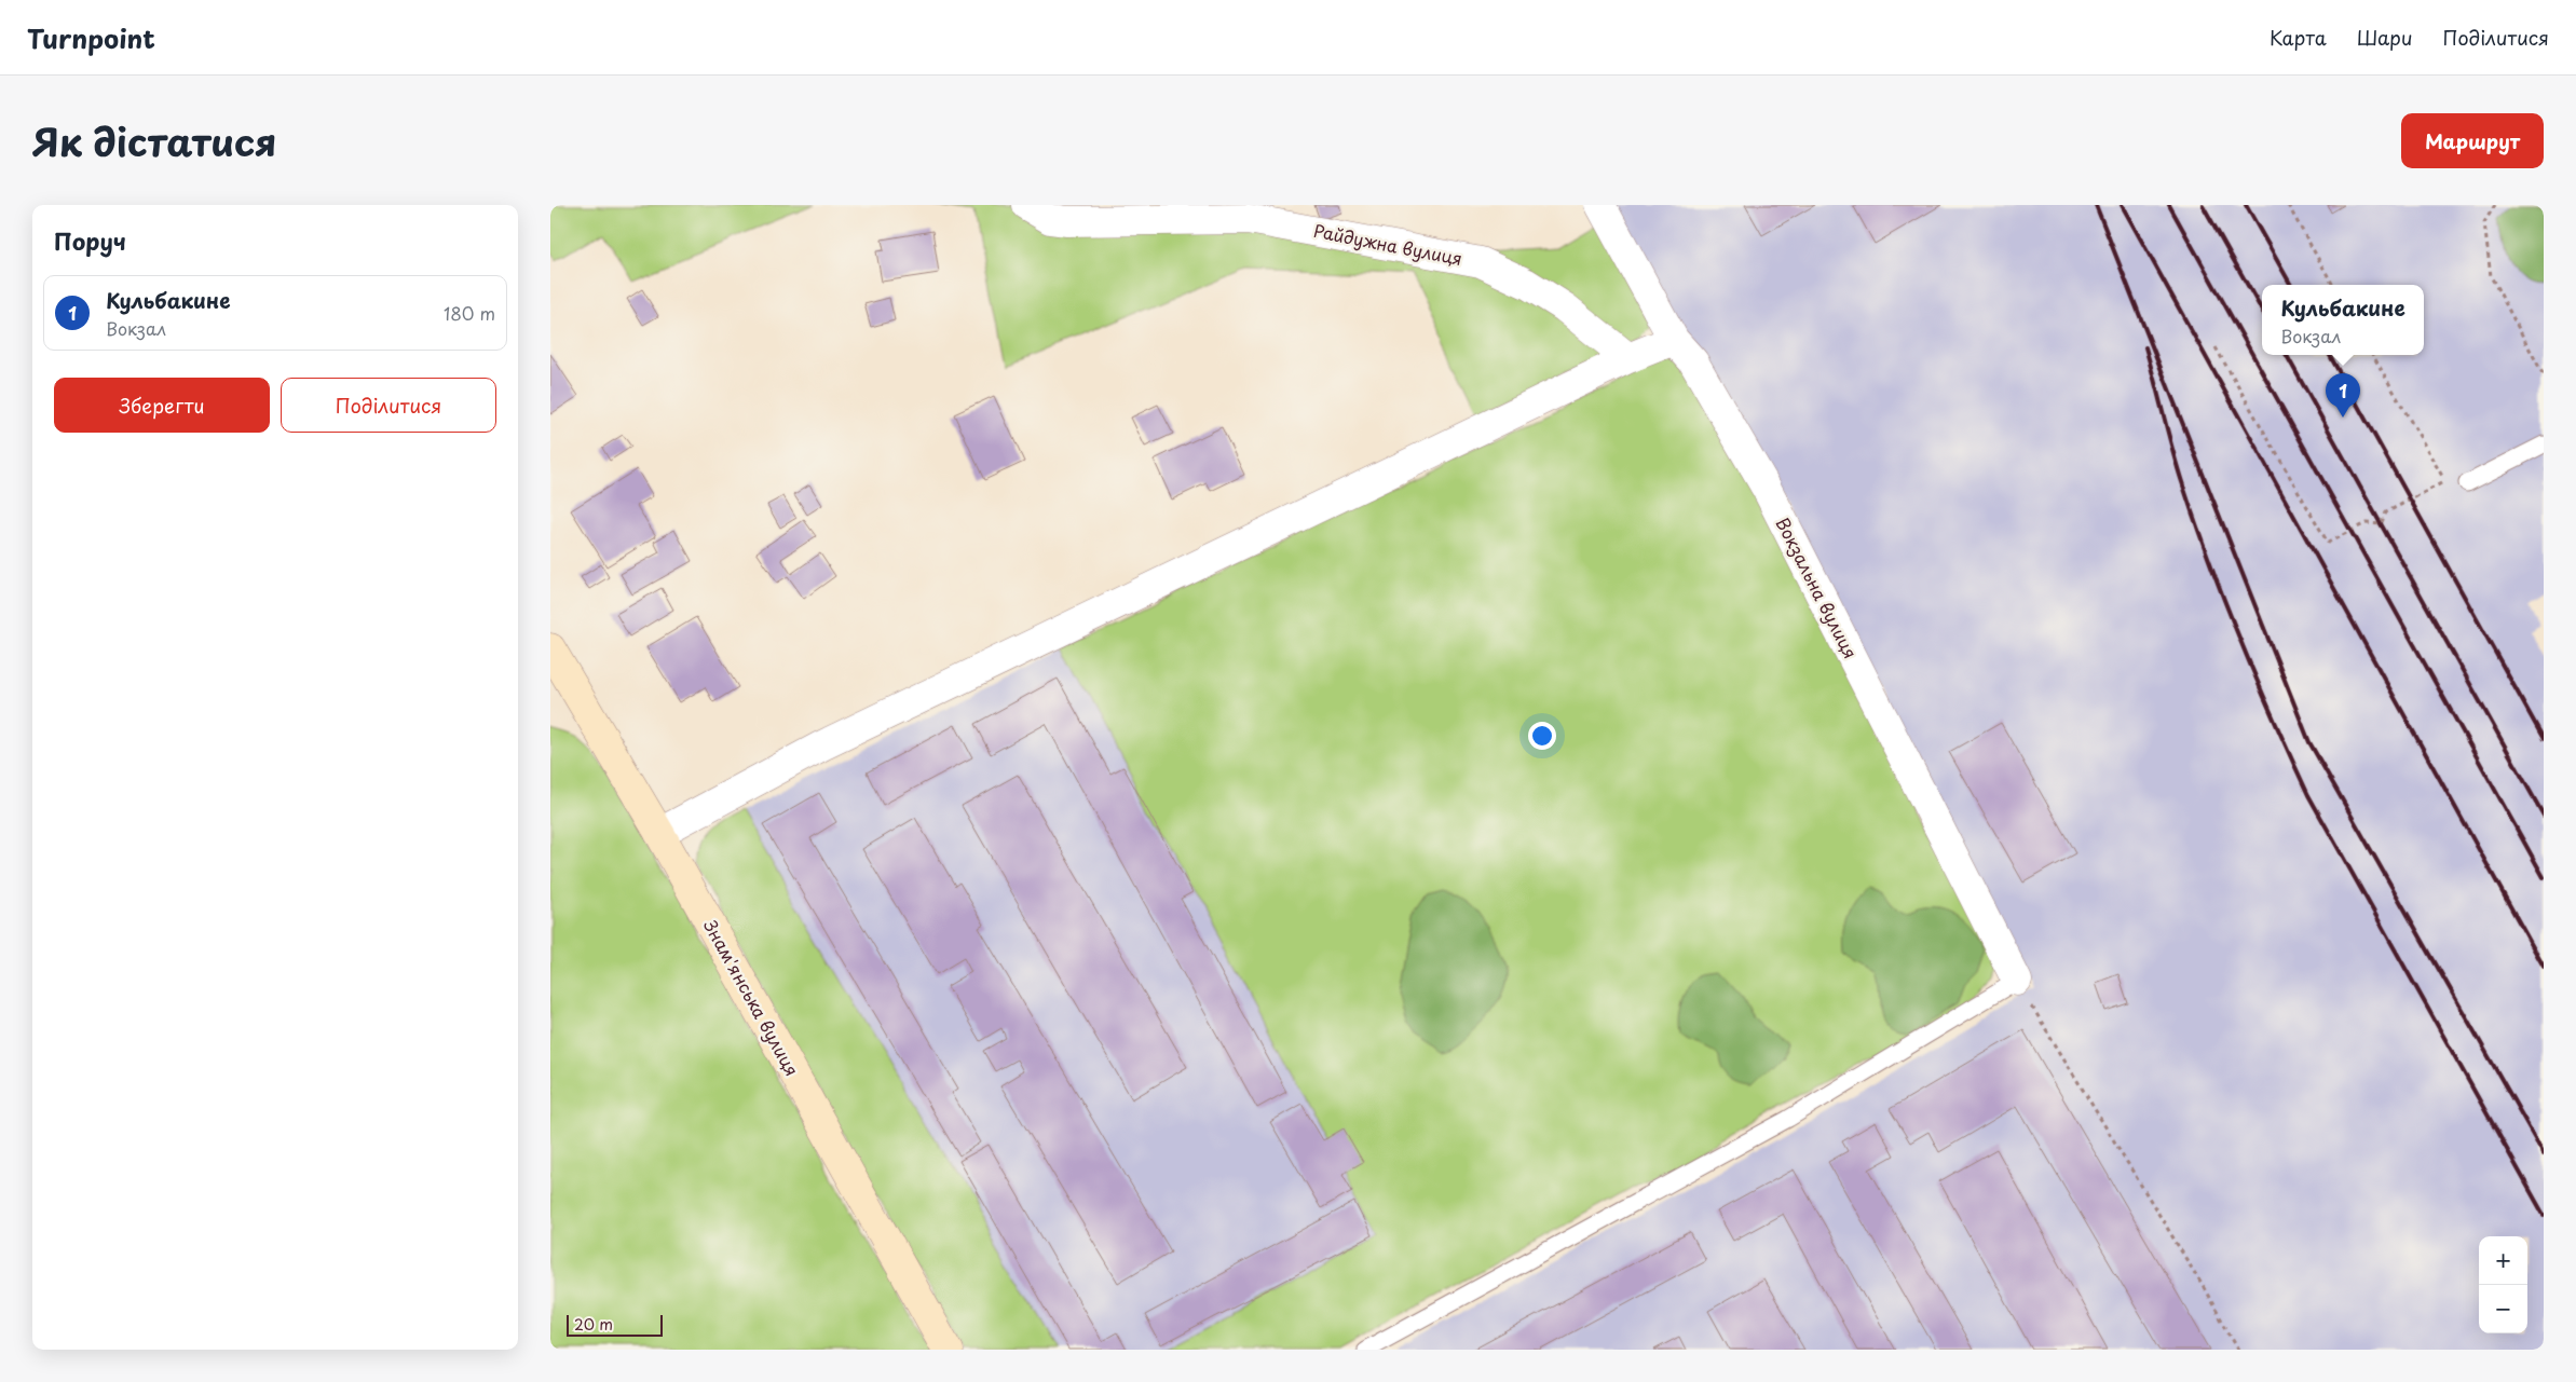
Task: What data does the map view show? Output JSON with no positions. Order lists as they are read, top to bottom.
{
  "streets": {
    "street": ["Райдужна вулиця", "Вокзальна вулиця", "Знам'янська вулиця"]
  },
  "scale_bar": "20 m",
  "page": {
    "header": "Turnpoint",
    "nav": ["Карта", "Шари", "Поділитися"],
    "title": "Як дістатися",
    "buttons": [
      "Маршрут",
      ["Зберегти", "Поділитися"]
    ],
    "heading": "Поруч",
    "list": [
      {
        "mark": "1",
        "name": "Кульбакине",
        "note": "Вокзал",
        "value": "180 m"
      }
    ],
    "popup": ["Кульбакине", "Вокзал"],
    "pins": "1",
    "map_buttons": ["+", "−"],
    "scale": "20 m"
  }
}
